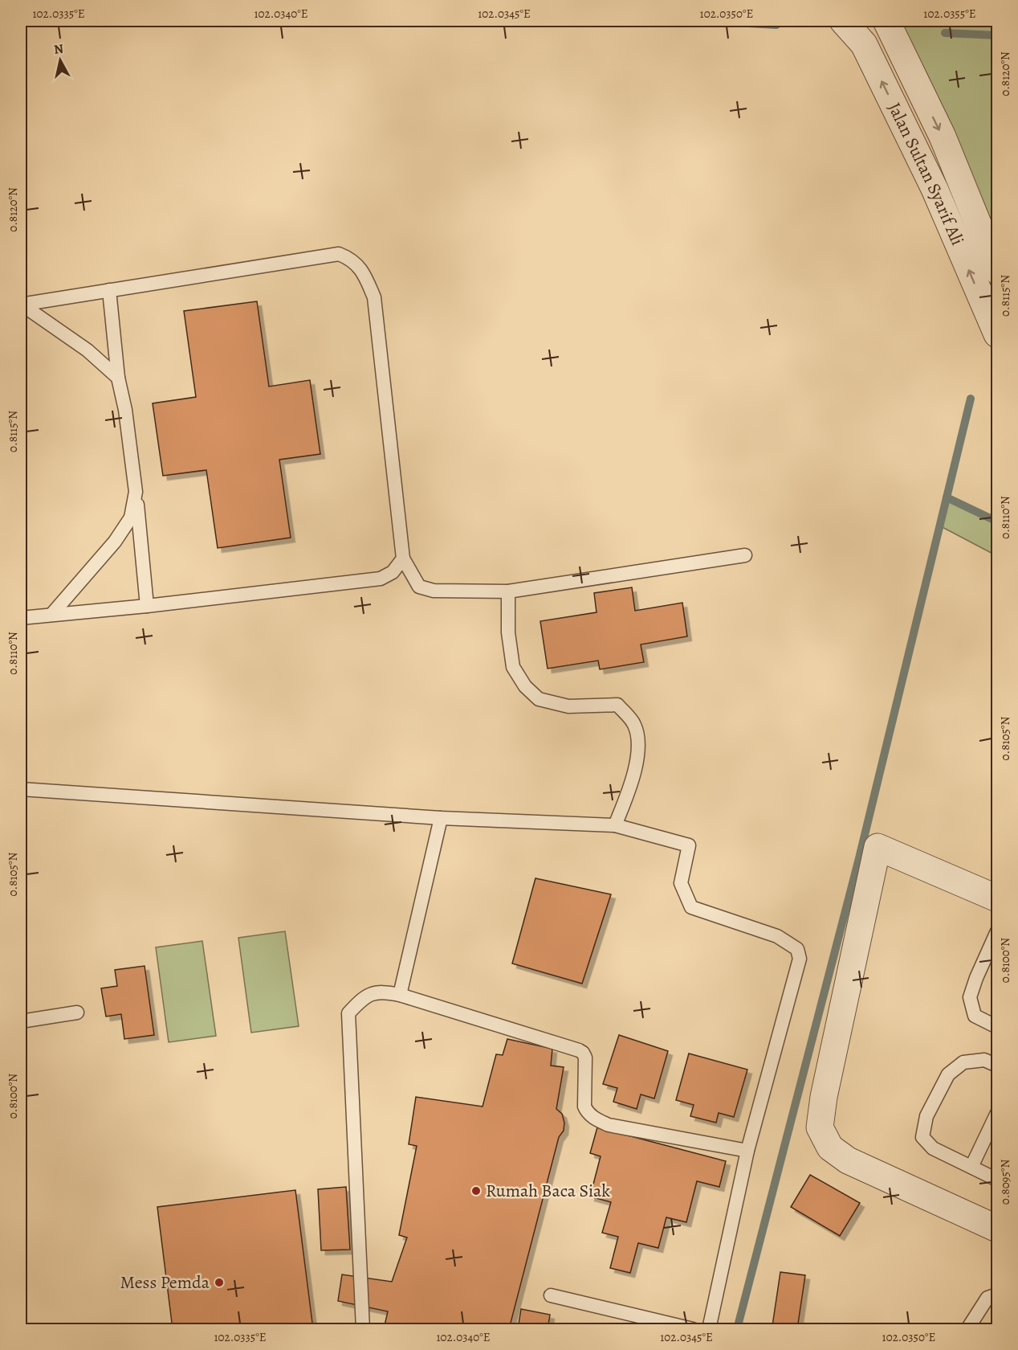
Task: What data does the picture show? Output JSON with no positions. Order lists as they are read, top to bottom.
{
  "streets": {
    "street": ["Jalan Sultan Syarif Ali"]
  },
  "places": ["Rumah Baca Siak", "Mess Pemda"],
  "north": "top",
  "coordinates": [
    "102.0335°E",
    "102.0340°E",
    "102.0345°E",
    "102.0350°E",
    "102.0355°E",
    "0.8120°N",
    "0.8115°N",
    "0.8110°N",
    "0.8105°N",
    "0.8100°N",
    "0.8095°N"
  ]
}
